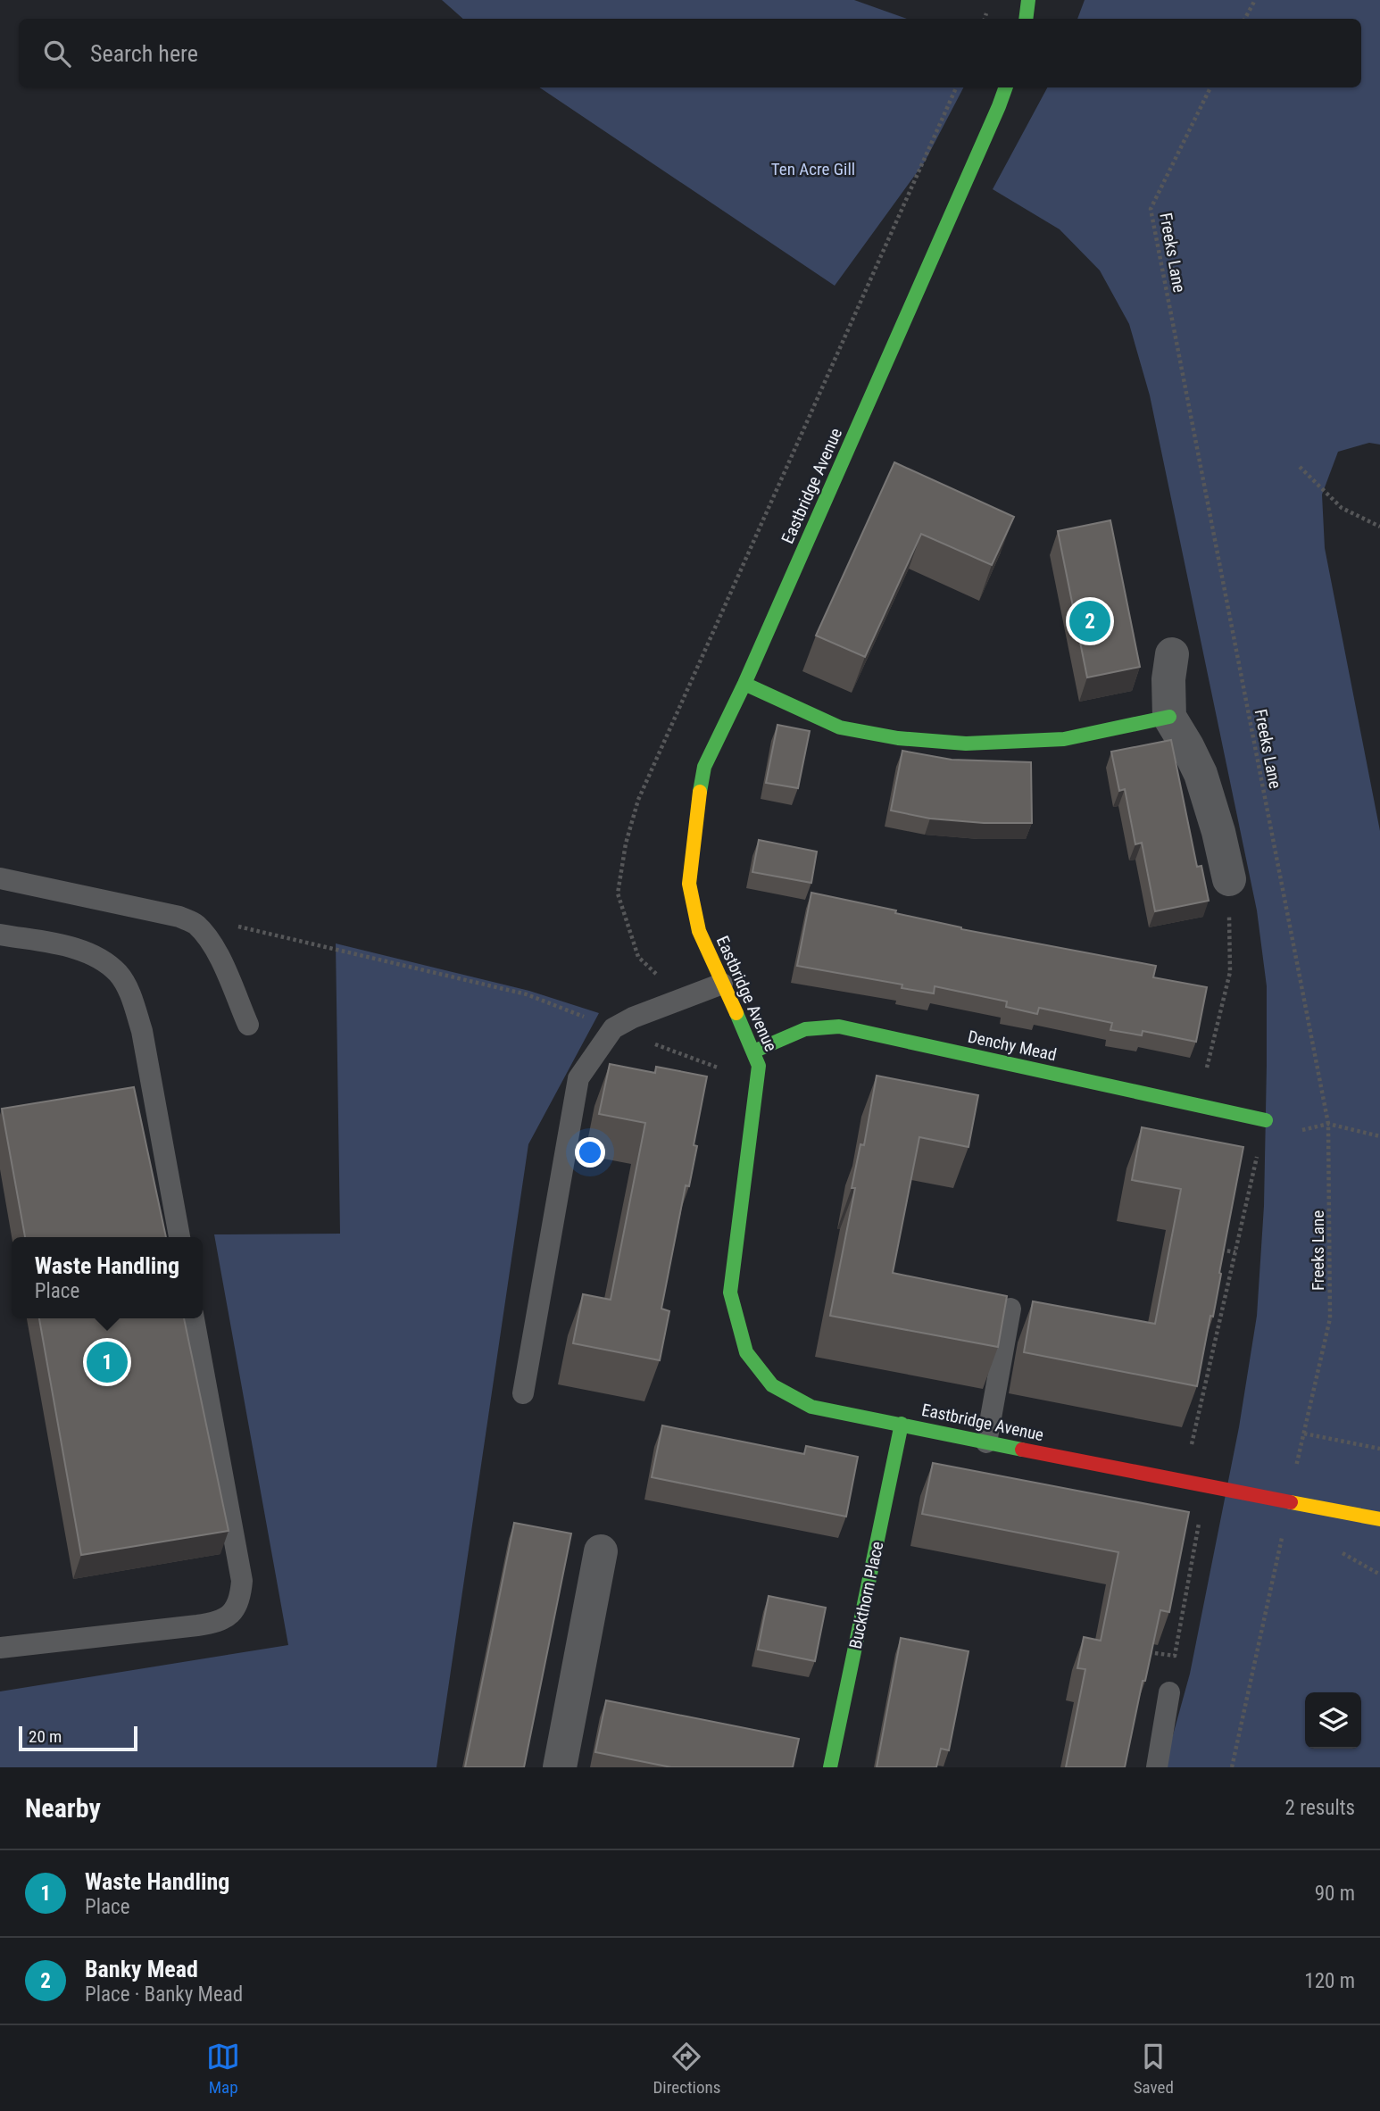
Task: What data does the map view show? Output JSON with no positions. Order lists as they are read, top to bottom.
{
  "streets": {
    "street": ["Eastbridge Avenue", "Denchy Mead", "Buckthorn Place"],
    "path": ["Freeks Lane"]
  },
  "crossings": [
    ["Eastbridge Avenue", "Denchy Mead"],
    ["Eastbridge Avenue", "Buckthorn Place"]
  ],
  "parks": ["Ten Acre Gill"],
  "scale_bar": "20 m",
  "page": {
    "search": "Search here",
    "pins": ["2", "1"],
    "popup": ["Waste Handling", "Place"],
    "scale": "20 m",
    "heading": ["Nearby", "2 results"],
    "list": [
      {
        "mark": "1",
        "name": "Waste Handling",
        "note": "Place",
        "value": "90 m"
      },
      {
        "mark": "2",
        "name": "Banky Mead",
        "note": "Place · Banky Mead",
        "value": "120 m"
      }
    ],
    "nav": ["Map", "Directions", "Saved"]
  }
}
